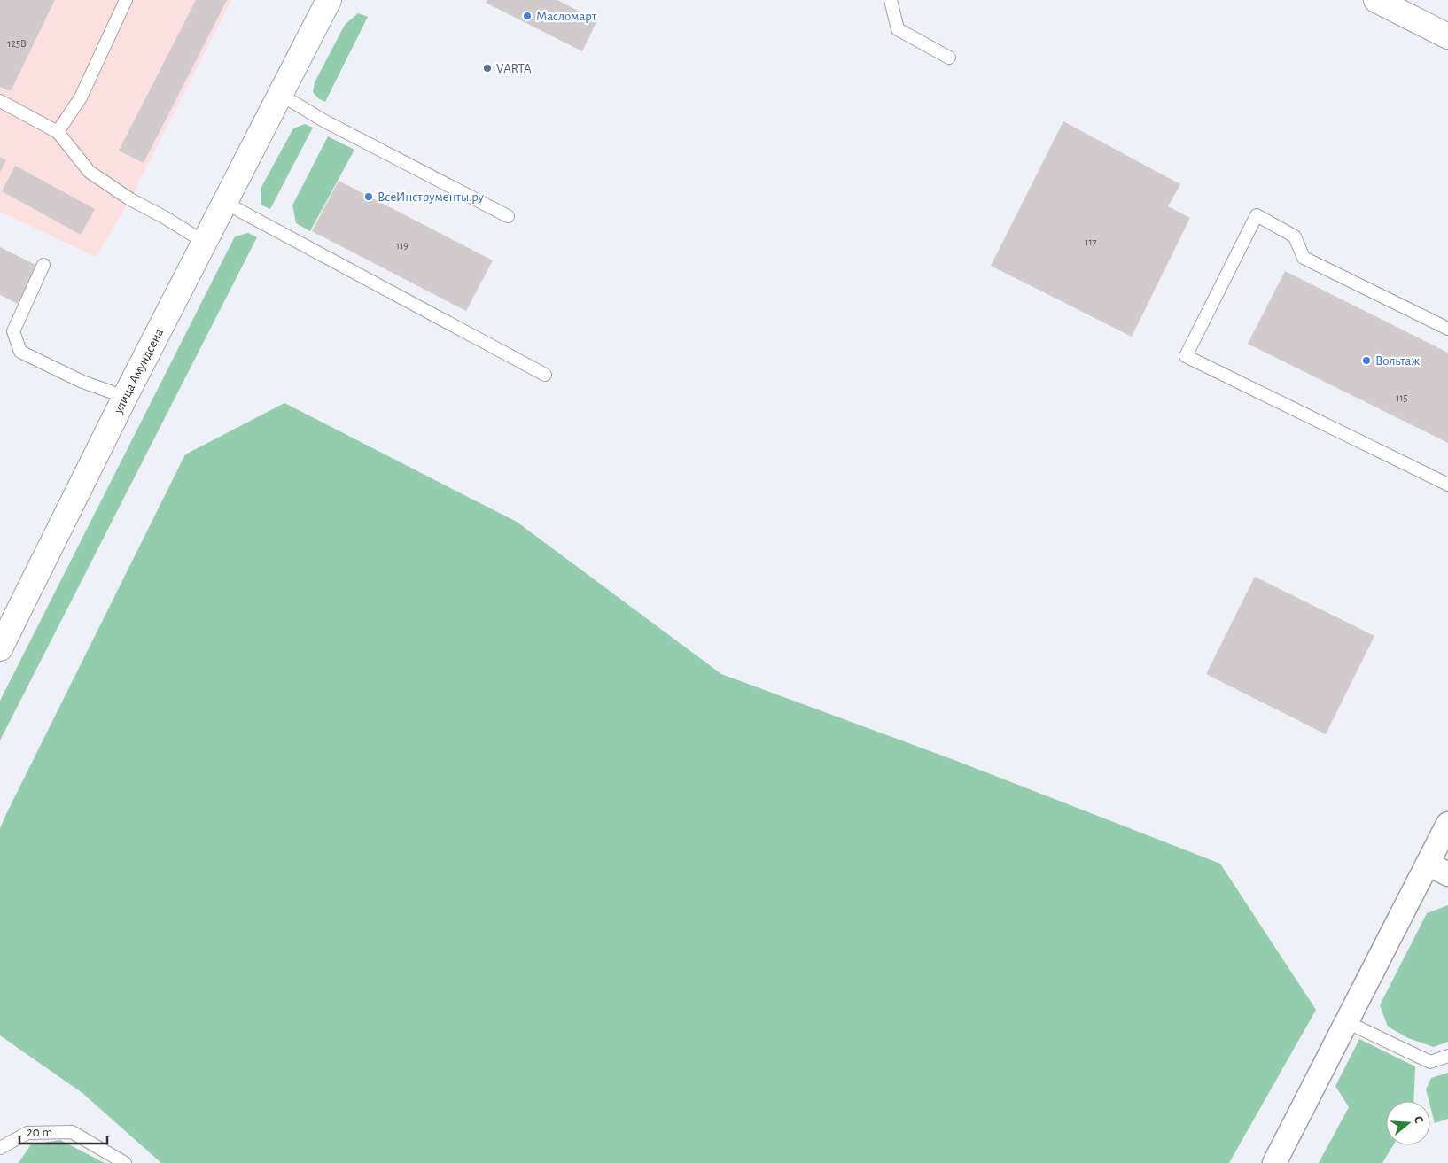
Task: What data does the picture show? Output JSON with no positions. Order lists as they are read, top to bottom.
{
  "streets": {
    "street": ["улица Амундсена"]
  },
  "places": [
    "Масломарт",
    "VARTA",
    "ВсеИнструменты.ру",
    "Вольтаж"
  ],
  "house_numbers": [
    "125В",
    "117",
    "119",
    "115"
  ],
  "scale_bar": "20 m",
  "north": "right"
}
